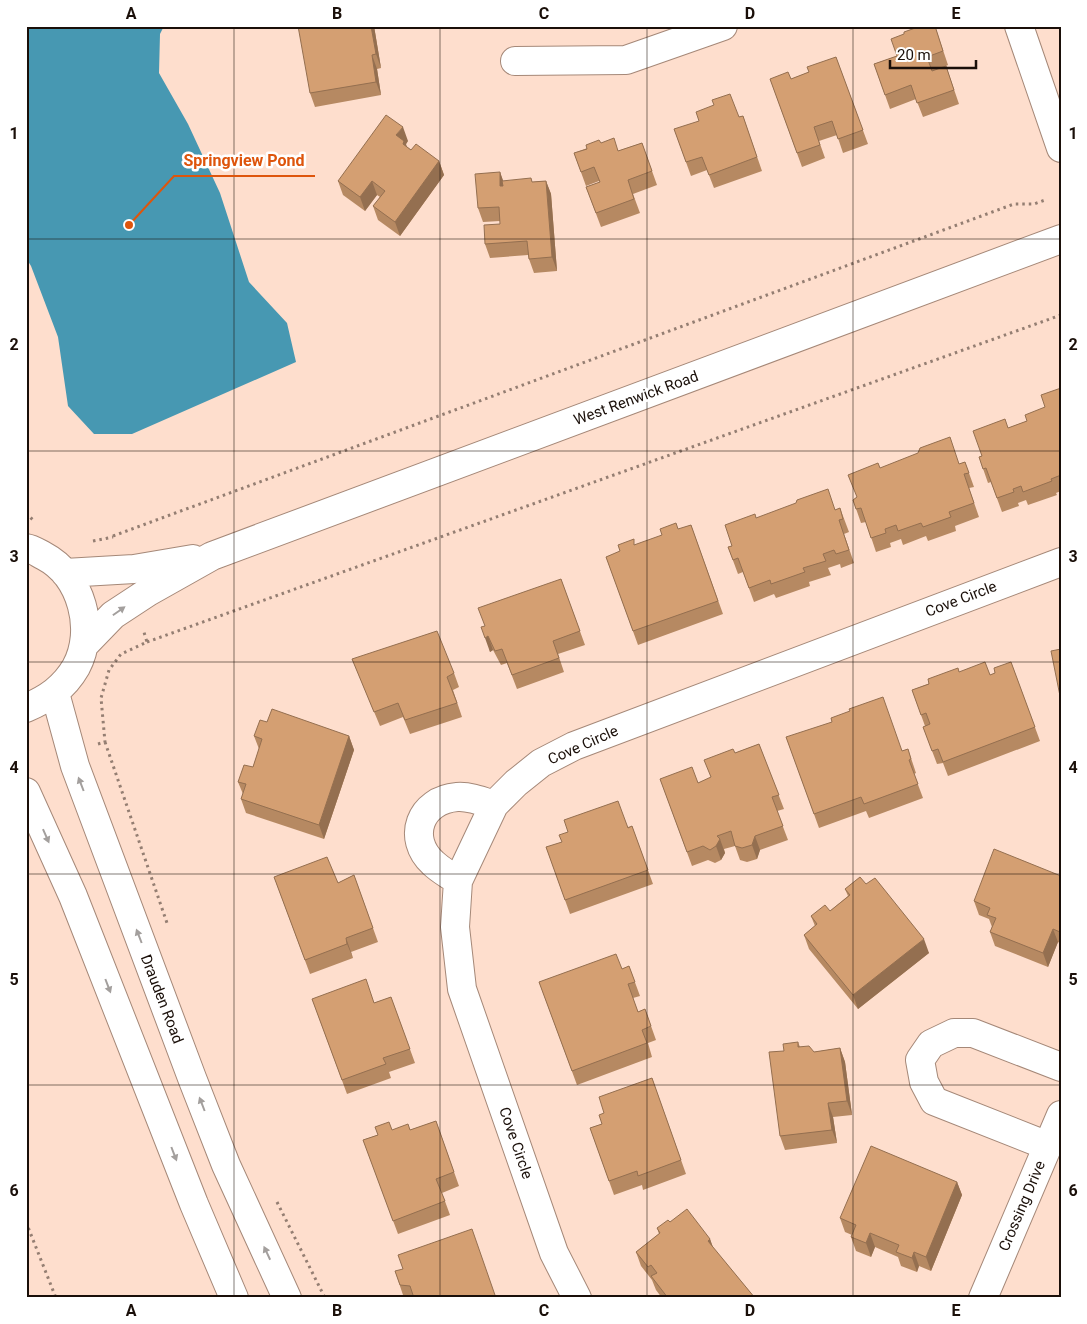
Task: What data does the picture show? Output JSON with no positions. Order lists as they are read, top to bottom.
{
  "streets": {
    "street": [
      "West Renwick Road",
      "Cove Circle",
      "Drauden Road",
      "Crossing Drive"
    ]
  },
  "places": ["Springview Pond"],
  "scale_bar": "20 m",
  "grid": {
    "columns": [
      "A",
      "B",
      "C",
      "D",
      "E"
    ],
    "rows": [
      "1",
      "2",
      "3",
      "4",
      "5",
      "6"
    ]
  }
}
